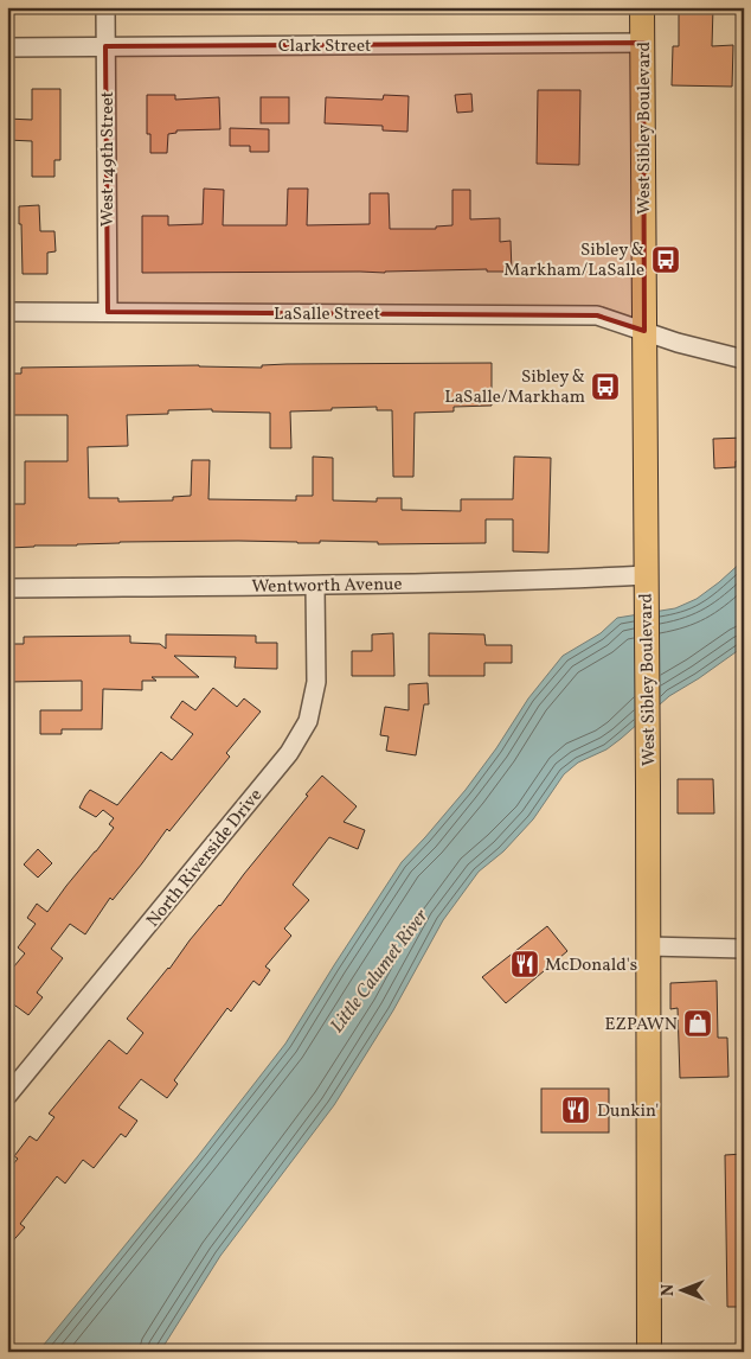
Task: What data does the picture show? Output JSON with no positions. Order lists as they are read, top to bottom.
{
  "streets": {
    "main road": ["West Sibley Boulevard"],
    "street": [
      "Clark Street",
      "West 149th Street",
      "LaSalle Street",
      "Wentworth Avenue",
      "North Riverside Drive"
    ]
  },
  "crossings": [
    ["Clark Street", "West Sibley Boulevard"],
    ["Clark Street", "West 149th Street"],
    ["West Sibley Boulevard", "LaSalle Street"],
    ["West Sibley Boulevard", "Wentworth Avenue"],
    ["West 149th Street", "LaSalle Street"],
    ["Wentworth Avenue", "North Riverside Drive"]
  ],
  "water": ["Little Calumet River"],
  "places": {
    "bus stop": ["Sibley & Markham/LaSalle", "Sibley & LaSalle/Markham"],
    "restaurant": ["McDonald's", "Dunkin'"],
    "shop": ["EZPAWN"]
  },
  "north": "left"
}
